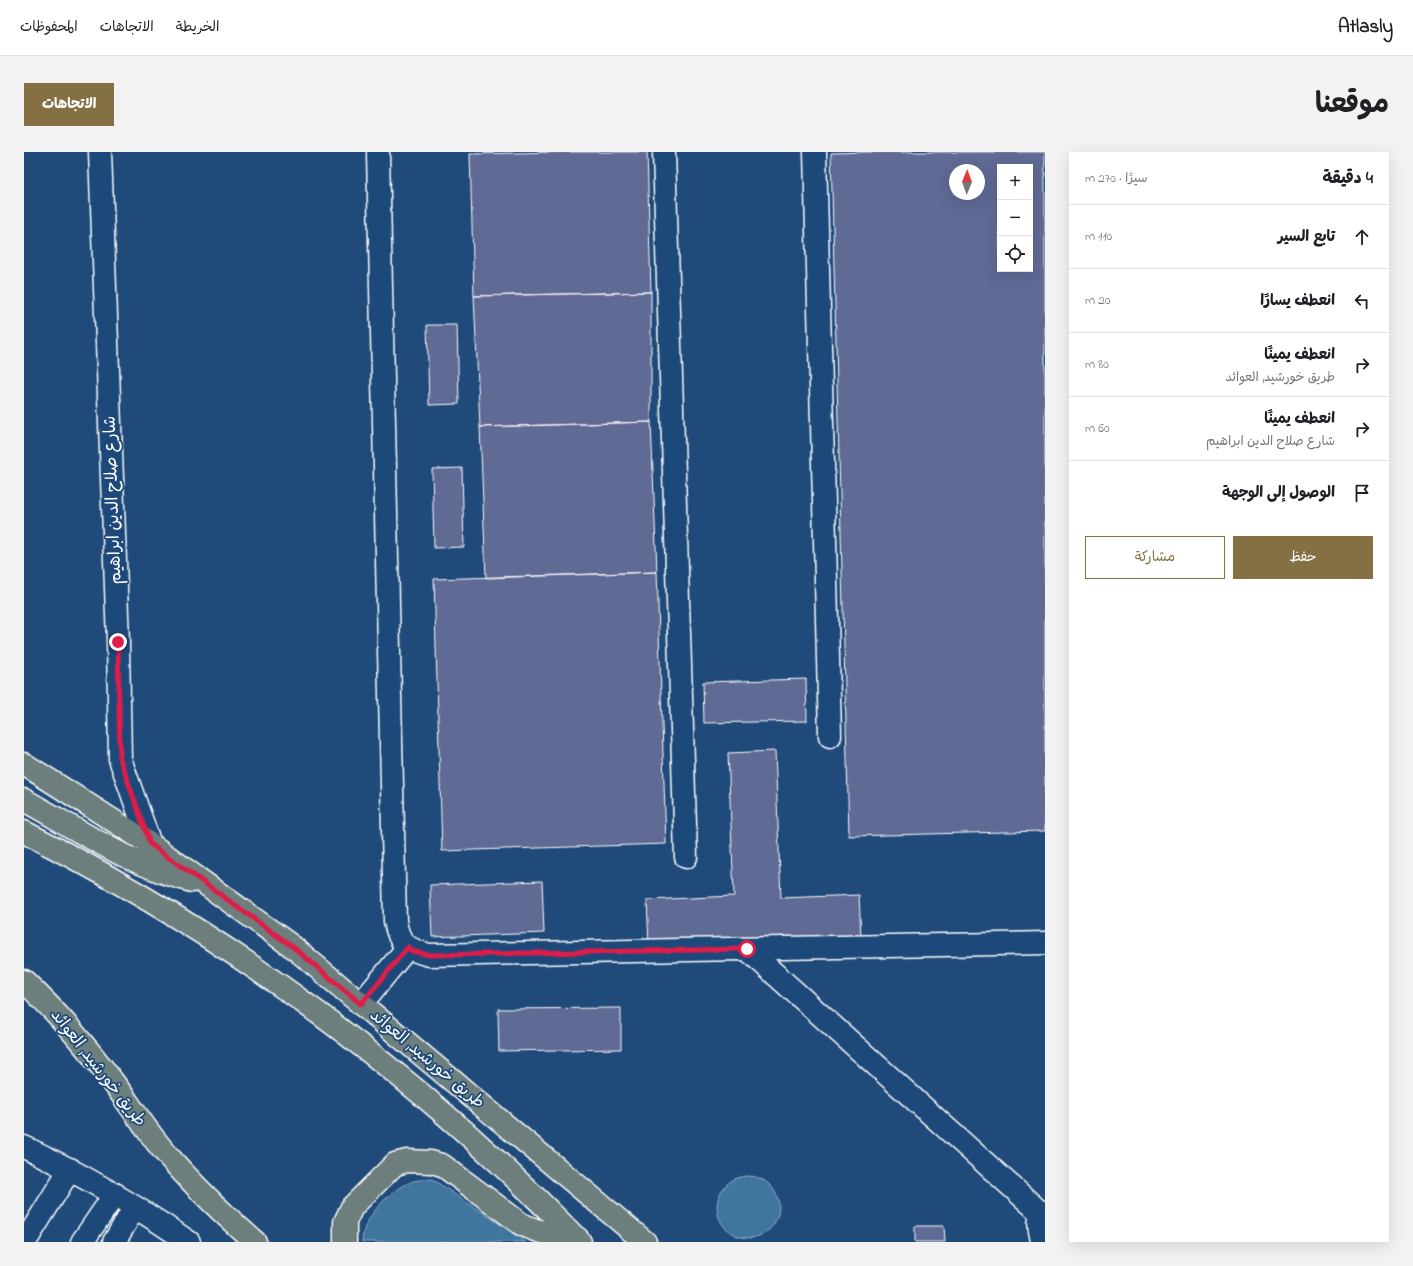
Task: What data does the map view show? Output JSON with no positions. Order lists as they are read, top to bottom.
{
  "streets": {
    "main road": ["طريق خورشيد, العوائد"],
    "street": ["شارع صلاح الدين ابراهيم"]
  },
  "crossings": [
    ["شارع صلاح الدين ابراهيم", "طريق خورشيد, العوائد"]
  ],
  "north": "top",
  "page": {
    "header": "Atlasly",
    "nav": ["الخريطة", "الاتجاهات", "المحفوظات"],
    "title": "موقعنا",
    "buttons": [
      "الاتجاهات",
      ["حفظ", "مشاركة"]
    ],
    "heading": ["4 دقيقة", "سيرًا · 270 m"],
    "map_buttons": ["+", "−"],
    "list": [
      ["تابع السير", "110 m"],
      ["انعطف يسارًا", "20 m"],
      ["انعطف يمينًا", "طريق خورشيد, العوائد", "80 m"],
      ["انعطف يمينًا", "شارع صلاح الدين ابراهيم", "60 m"],
      "الوصول إلى الوجهة"
    ]
  }
}
